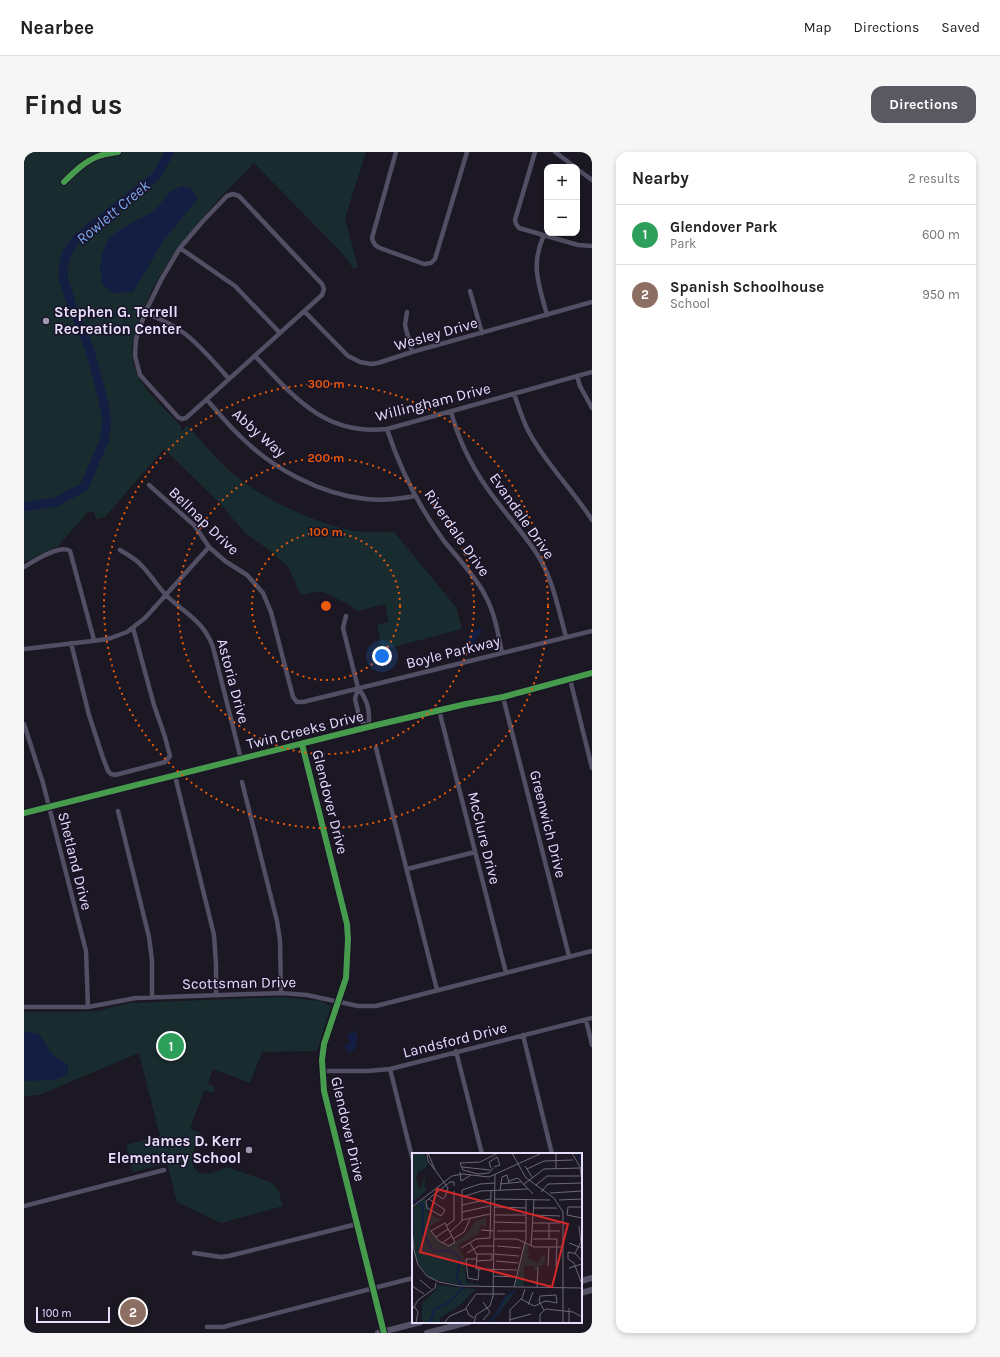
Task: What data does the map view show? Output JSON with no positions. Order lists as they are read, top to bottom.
{
  "streets": {
    "street": [
      "Wesley Drive",
      "Willingham Drive",
      "Abby Way",
      "Evandale Drive",
      "Bellnap Drive",
      "Riverdale Drive",
      "Boyle Parkway",
      "Astoria Drive",
      "Twin Creeks Drive",
      "Glendover Drive",
      "Greenwich Drive",
      "McClure Drive",
      "Shetland Drive",
      "Scottsman Drive",
      "Landsford Drive"
    ]
  },
  "crossings": [
    ["Willingham Drive", "Evandale Drive"],
    ["Willingham Drive", "Riverdale Drive"],
    ["Abby Way", "Riverdale Drive"],
    ["Evandale Drive", "Boyle Parkway"],
    ["Bellnap Drive", "Boyle Parkway"],
    ["Riverdale Drive", "Boyle Parkway"],
    ["Astoria Drive", "Twin Creeks Drive"],
    ["Twin Creeks Drive", "Glendover Drive"],
    ["Twin Creeks Drive", "Greenwich Drive"],
    ["Twin Creeks Drive", "McClure Drive"],
    ["Twin Creeks Drive", "Shetland Drive"],
    ["Glendover Drive", "Scottsman Drive"],
    ["Glendover Drive", "Landsford Drive"],
    ["Greenwich Drive", "Scottsman Drive"],
    ["McClure Drive", "Scottsman Drive"],
    ["Shetland Drive", "Scottsman Drive"]
  ],
  "water": ["Rowlett Creek"],
  "places": ["Stephen G. Terrell Recreation Center", "James D. Kerr Elementary School"],
  "scale_bar": "100 m",
  "page": {
    "header": "Nearbee",
    "nav": ["Map", "Directions", "Saved"],
    "buttons": "Directions",
    "title": "Find us",
    "heading": ["Nearby", "2 results"],
    "map_buttons": ["+", "−"],
    "list": [
      {
        "mark": "1",
        "name": "Glendover Park",
        "note": "Park",
        "value": "600 m"
      },
      {
        "mark": "2",
        "name": "Spanish Schoolhouse",
        "note": "School",
        "value": "950 m"
      }
    ],
    "pins": ["1", "2"],
    "scale": "100 m"
  },
  "rings": ["300 m", "200 m", "100 m"]
}
